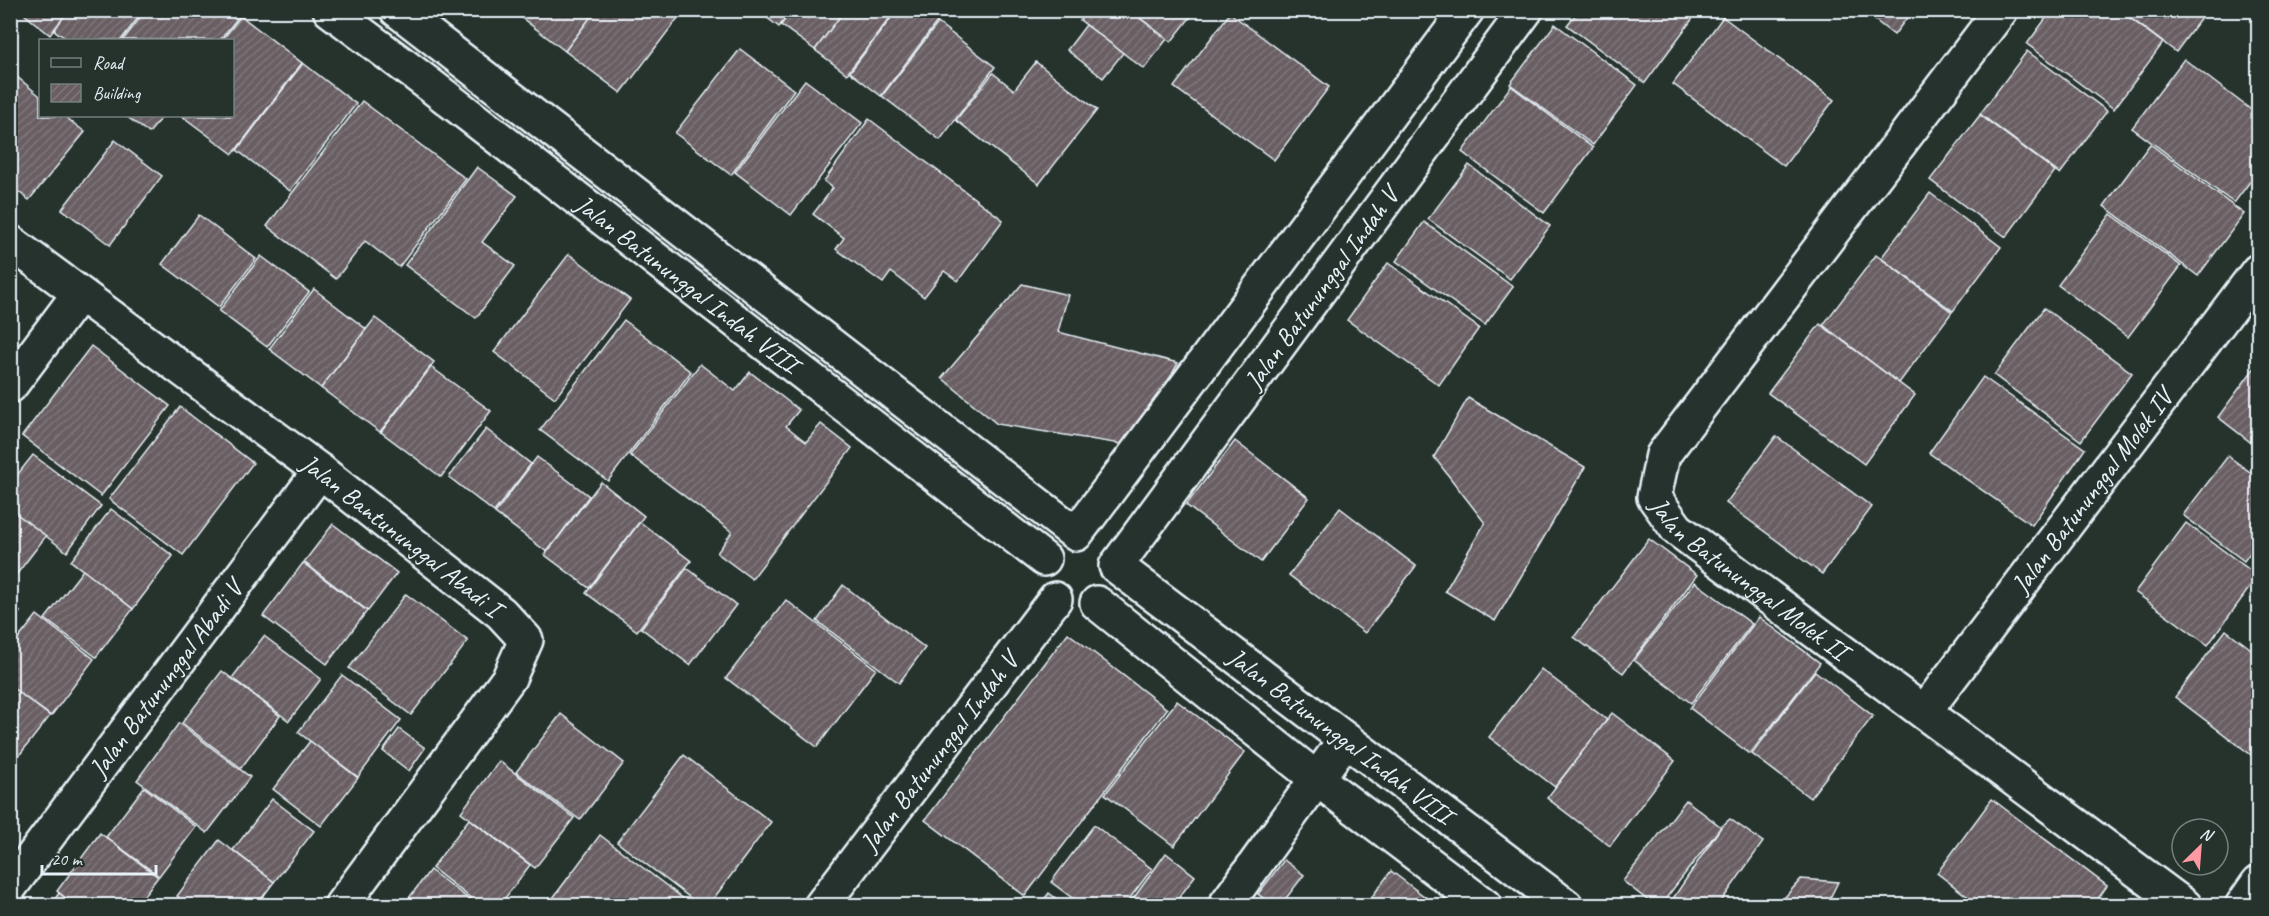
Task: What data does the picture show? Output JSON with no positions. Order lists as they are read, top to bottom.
{
  "streets": {
    "street": [
      "Jalan Batununggal Indah VIII",
      "Jalan Batununggal Indah V",
      "Jalan Batununggal Molek IV",
      "Jalan Bantununggal Abadi I",
      "Jalan Batununggal Molek II",
      "Jalan Batununggal Abadi V"
    ]
  },
  "crossings": [
    ["Jalan Batununggal Indah VIII", "Jalan Batununggal Indah V"],
    ["Jalan Batununggal Molek IV", "Jalan Batununggal Molek II"],
    ["Jalan Bantununggal Abadi I", "Jalan Batununggal Abadi V"]
  ],
  "legend": ["Road", "Building"],
  "scale_bar": "20 m",
  "north": "top right"
}
